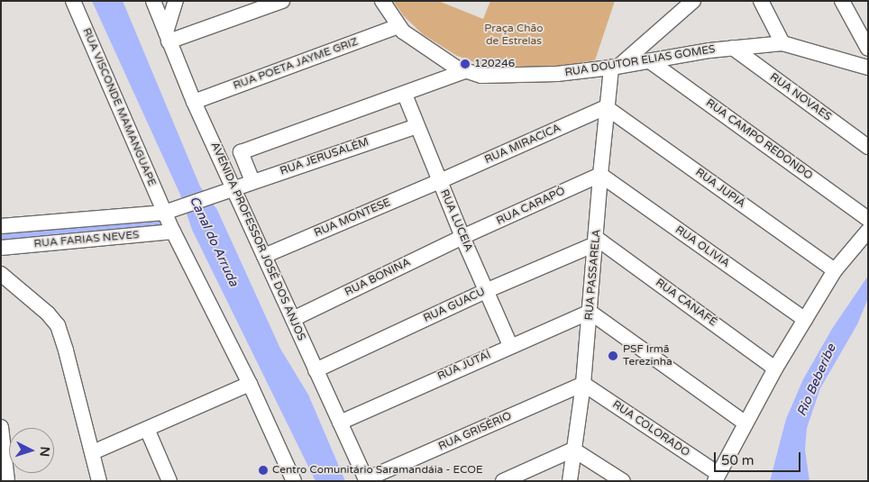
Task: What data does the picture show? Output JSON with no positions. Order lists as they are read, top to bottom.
{
  "streets": {
    "street": [
      "RUA DOUTOR ELIAS GOMES",
      "RUA POETA JAYME GRIZ",
      "RUA NOVAES",
      "RUA VISCONDE MAMANGUAPE",
      "RUA CAMPO REDONDO",
      "RUA MIRACICA",
      "RUA JERUSALÉM",
      "RUA JUPIÁ",
      "RUA CARAPÓ",
      "RUA MONTESE",
      "RUA LUCEIA",
      "RUA FARIAS NEVES",
      "AVENIDA PROFESSOR JOSÉ DOS ANJOS",
      "RUA OLIVIA",
      "RUA PASSARELA",
      "RUA BONINA",
      "RUA CANAFÉ",
      "RUA GUACU",
      "RUA JUTAÍ",
      "RUA COLORADO",
      "RUA GRISÉRIO"
    ]
  },
  "crossings": [
    ["RUA DOUTOR ELIAS GOMES", "RUA POETA JAYME GRIZ"],
    ["RUA DOUTOR ELIAS GOMES", "RUA NOVAES"],
    ["RUA DOUTOR ELIAS GOMES", "RUA CAMPO REDONDO"],
    ["RUA DOUTOR ELIAS GOMES", "RUA PASSARELA"],
    ["RUA POETA JAYME GRIZ", "AVENIDA PROFESSOR JOSÉ DOS ANJOS"],
    ["RUA VISCONDE MAMANGUAPE", "RUA FARIAS NEVES"],
    ["RUA MIRACICA", "RUA JUPIÁ"],
    ["RUA MIRACICA", "RUA MONTESE"],
    ["RUA MIRACICA", "RUA LUCEIA"],
    ["RUA MIRACICA", "RUA PASSARELA"],
    ["RUA JERUSALÉM", "RUA LUCEIA"],
    ["RUA JERUSALÉM", "RUA FARIAS NEVES"],
    ["RUA JERUSALÉM", "AVENIDA PROFESSOR JOSÉ DOS ANJOS"],
    ["RUA JUPIÁ", "RUA PASSARELA"],
    ["RUA CARAPÓ", "RUA LUCEIA"],
    ["RUA CARAPÓ", "RUA OLIVIA"],
    ["RUA CARAPÓ", "RUA PASSARELA"],
    ["RUA CARAPÓ", "RUA BONINA"],
    ["RUA MONTESE", "RUA LUCEIA"],
    ["RUA MONTESE", "AVENIDA PROFESSOR JOSÉ DOS ANJOS"],
    ["RUA LUCEIA", "RUA BONINA"],
    ["RUA LUCEIA", "RUA GUACU"],
    ["RUA LUCEIA", "RUA JUTAÍ"],
    ["RUA FARIAS NEVES", "AVENIDA PROFESSOR JOSÉ DOS ANJOS"],
    ["AVENIDA PROFESSOR JOSÉ DOS ANJOS", "RUA BONINA"],
    ["AVENIDA PROFESSOR JOSÉ DOS ANJOS", "RUA GUACU"],
    ["AVENIDA PROFESSOR JOSÉ DOS ANJOS", "RUA JUTAÍ"],
    ["AVENIDA PROFESSOR JOSÉ DOS ANJOS", "RUA GRISÉRIO"],
    ["RUA OLIVIA", "RUA PASSARELA"],
    ["RUA PASSARELA", "RUA CANAFÉ"],
    ["RUA PASSARELA", "RUA GUACU"],
    ["RUA PASSARELA", "RUA JUTAÍ"],
    ["RUA PASSARELA", "RUA COLORADO"],
    ["RUA PASSARELA", "RUA GRISÉRIO"],
    ["RUA CANAFÉ", "RUA GUACU"],
    ["RUA COLORADO", "RUA GRISÉRIO"]
  ],
  "water": ["Canal do Arruda", "Rio Beberibe"],
  "parks": ["Praça Chão de Estrelas"],
  "places": ["120246", "PSF Irmã Terezinha", "Centro Comunitário Saramandáia - ECOE"],
  "scale_bar": "50 m",
  "north": "right"
}
